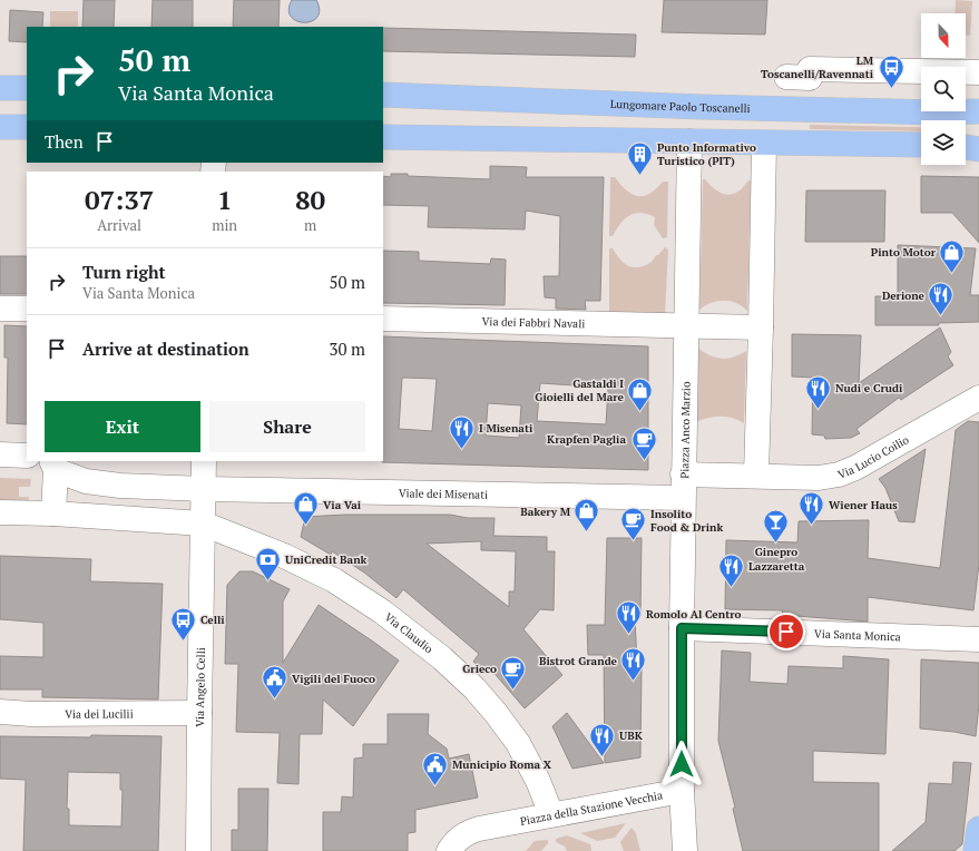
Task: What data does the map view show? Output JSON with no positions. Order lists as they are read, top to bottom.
{
  "streets": {
    "main road": ["Lungomare Paolo Toscanelli"],
    "street": [
      "Via dei Fabbri Navali",
      "Piazza Anco Marzio",
      "Via Lucio Coilio",
      "Viale dei Misenati",
      "Via Claudio",
      "Via Santa Monica",
      "Via Angelo Celli",
      "Via dei Lucilii",
      "Piazza della Stazione Vecchia"
    ]
  },
  "crossings": [
    ["Via dei Fabbri Navali", "Piazza Anco Marzio"],
    ["Piazza Anco Marzio", "Via Lucio Coilio"],
    ["Viale dei Misenati", "Via Angelo Celli"],
    ["Via Claudio", "Via Angelo Celli"],
    ["Via Claudio", "Piazza della Stazione Vecchia"],
    ["Via Angelo Celli", "Via dei Lucilii"]
  ],
  "places": {
    "bus stop": ["LM Toscanelli/Ravennati", "Celli"],
    "building": ["Punto Informativo Turistico (PIT)"],
    "shop": [
      "Pinto Motor",
      "Gastaldi I Gioielli del Mare",
      "Via Vai",
      "Bakery M"
    ],
    "restaurant": [
      "Derione",
      "Nudi e Crudi",
      "I Misenati",
      "Wiener Haus",
      "Lazzaretta",
      "Romolo Al Centro",
      "Bistrot Grande",
      "UBK"
    ],
    "cafe": ["Krapfen Paglia", "Insolito Food & Drink", "Grieco"],
    "bar": ["Ginepro"],
    "bank": ["UniCredit Bank"],
    "public building": ["Vigili del Fuoco", "Municipio Roma X"]
  },
  "north": "bottom",
  "page": {
    "turn": ["50 m", "Via Santa Monica"],
    "then": "Then",
    "eta": [
      "07:37",
      "Arrival",
      "1",
      "min",
      "80",
      "m"
    ],
    "list": [
      {
        "name": "Turn right",
        "note": "Via Santa Monica",
        "value": "50 m"
      },
      {
        "name": "Arrive at destination",
        "value": "30 m"
      }
    ],
    "buttons": ["Exit", "Share"]
  }
}
